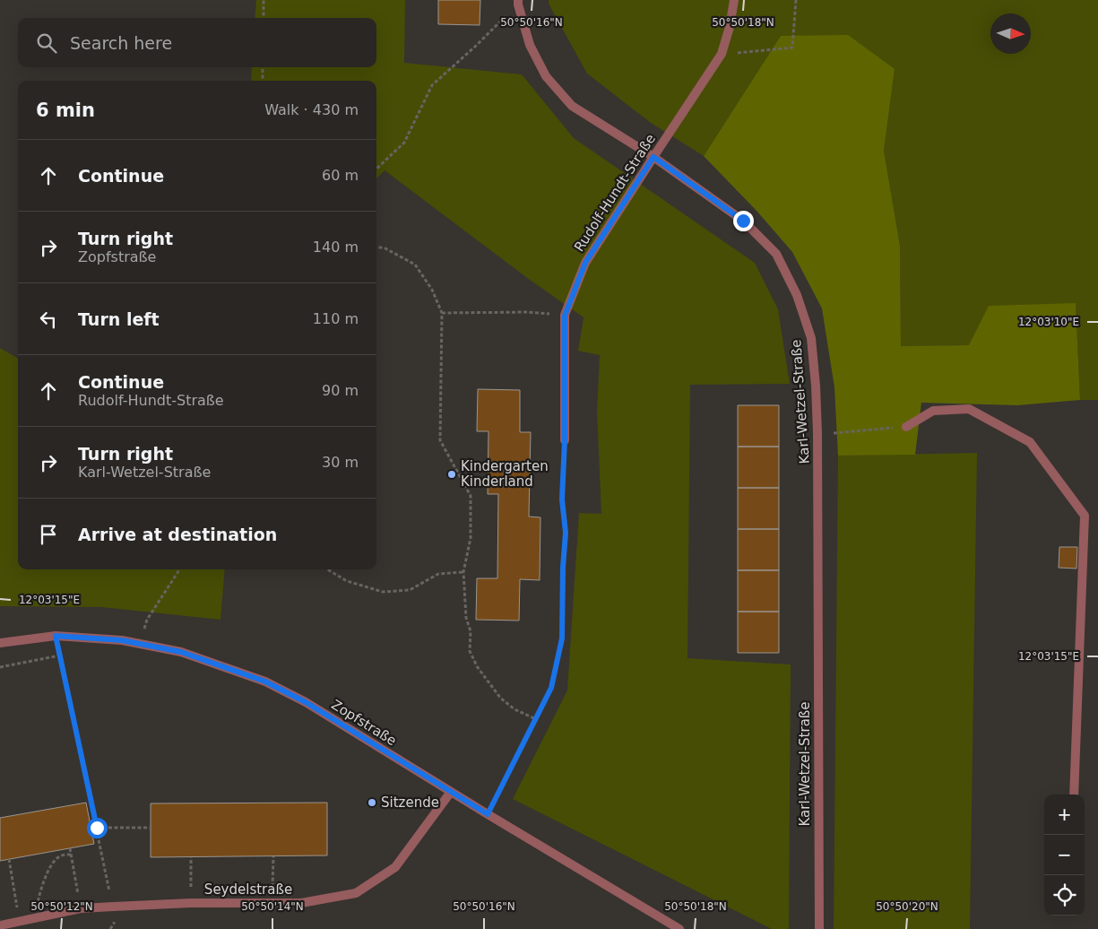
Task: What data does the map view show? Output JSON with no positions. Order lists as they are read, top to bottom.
{
  "streets": {
    "street": [
      "Rudolf-Hundt-Straße",
      "Karl-Wetzel-Straße",
      "Zopfstraße",
      "Seydelstraße"
    ]
  },
  "crossings": [
    ["Rudolf-Hundt-Straße", "Karl-Wetzel-Straße"],
    ["Zopfstraße", "Seydelstraße"]
  ],
  "places": ["Kindergarten Kinderland", "Sitzende"],
  "north": "right",
  "page": {
    "search": "Search here",
    "heading": ["6 min", "Walk · 430 m"],
    "list": [
      ["Continue", "60 m"],
      ["Turn right", "Zopfstraße", "140 m"],
      ["Turn left", "110 m"],
      ["Continue", "Rudolf-Hundt-Straße", "90 m"],
      ["Turn right", "Karl-Wetzel-Straße", "30 m"],
      "Arrive at destination"
    ],
    "map_buttons": ["+", "−"]
  },
  "coordinates": [
    "50°50'16\"N",
    "50°50'18\"N",
    "12°03'10\"E",
    "12°03'15\"E",
    "50°50'12\"N",
    "50°50'14\"N",
    "50°50'20\"N"
  ]
}
